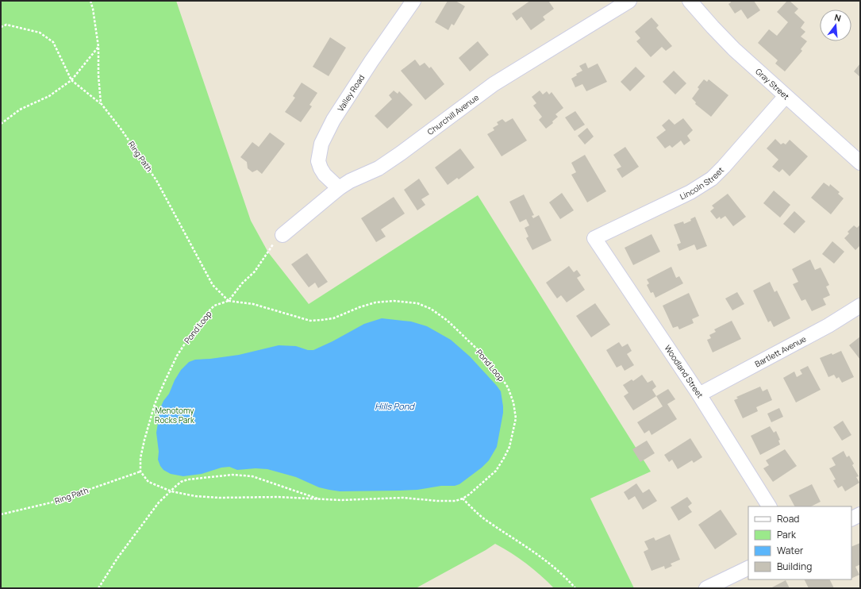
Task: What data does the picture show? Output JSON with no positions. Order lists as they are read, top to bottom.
{
  "streets": {
    "street": [
      "Gray Street",
      "Valley Road",
      "Churchill Avenue",
      "Lincoln Street",
      "Bartlett Avenue",
      "Woodland Street"
    ],
    "path": ["Ring Path", "Pond Loop"]
  },
  "crossings": [
    ["Gray Street", "Lincoln Street"],
    ["Valley Road", "Churchill Avenue"],
    ["Ring Path", "Pond Loop"],
    ["Lincoln Street", "Woodland Street"],
    ["Bartlett Avenue", "Woodland Street"]
  ],
  "water": ["Hills Pond"],
  "parks": ["Menotomy Rocks Park"],
  "legend": [
    "Road",
    "Park",
    "Water",
    "Building"
  ],
  "north": "top"
}
